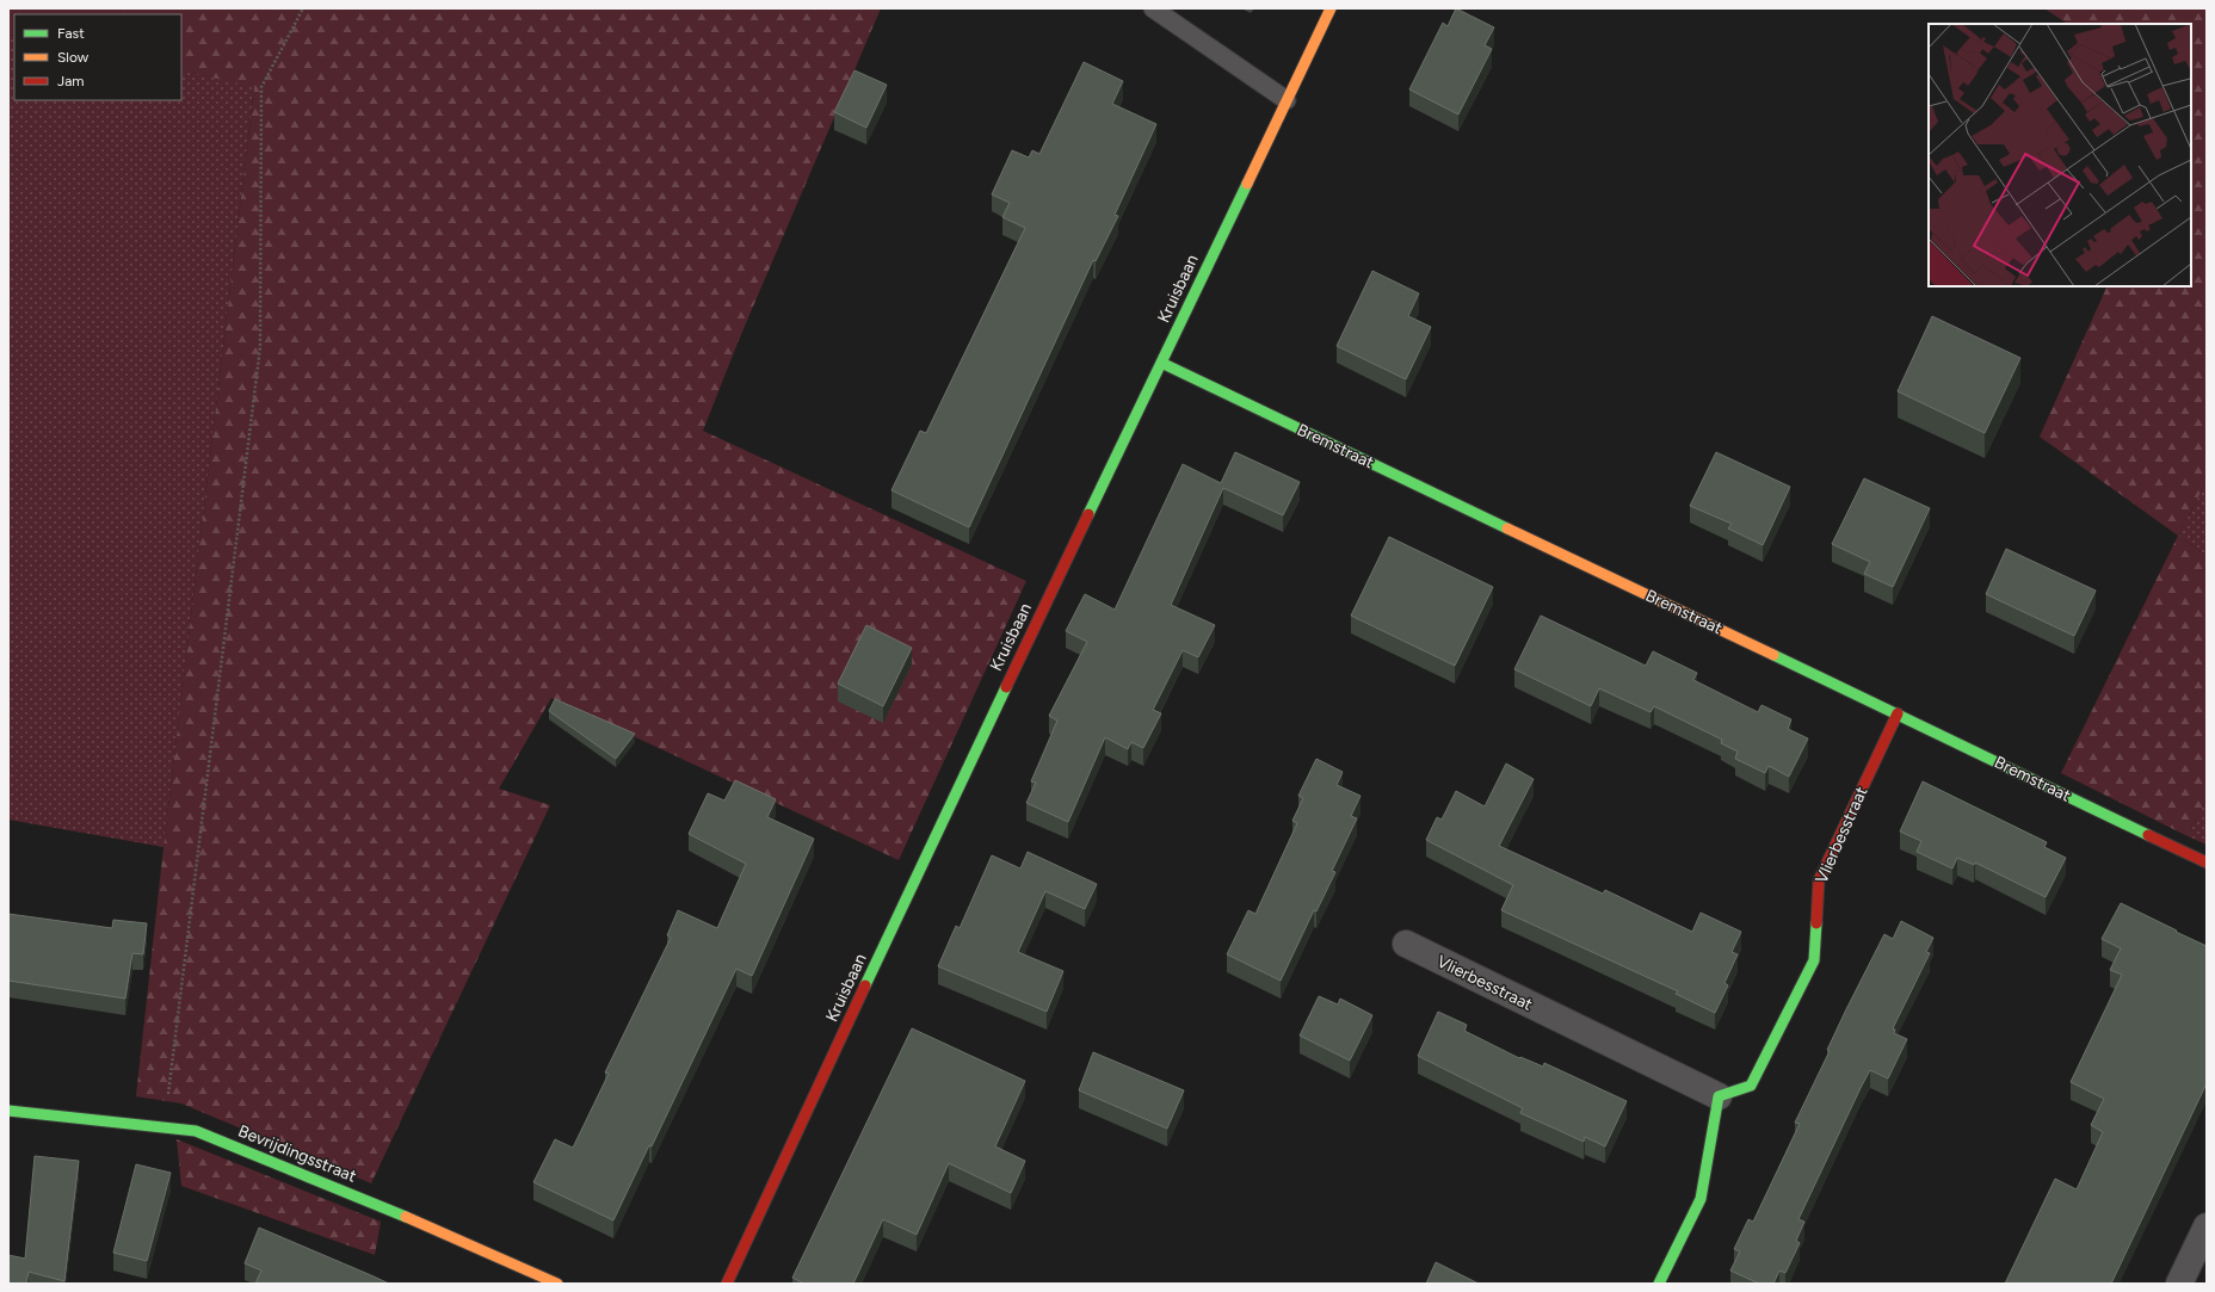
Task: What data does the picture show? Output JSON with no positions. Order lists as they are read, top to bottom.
{
  "streets": {
    "street": [
      "Kruisbaan",
      "Bremstraat",
      "Vlierbesstraat",
      "Bevrijdingsstraat"
    ]
  },
  "crossings": [
    ["Kruisbaan", "Bremstraat"],
    ["Bremstraat", "Vlierbesstraat"]
  ],
  "legend": ["Fast", "Slow", "Jam"]
}
